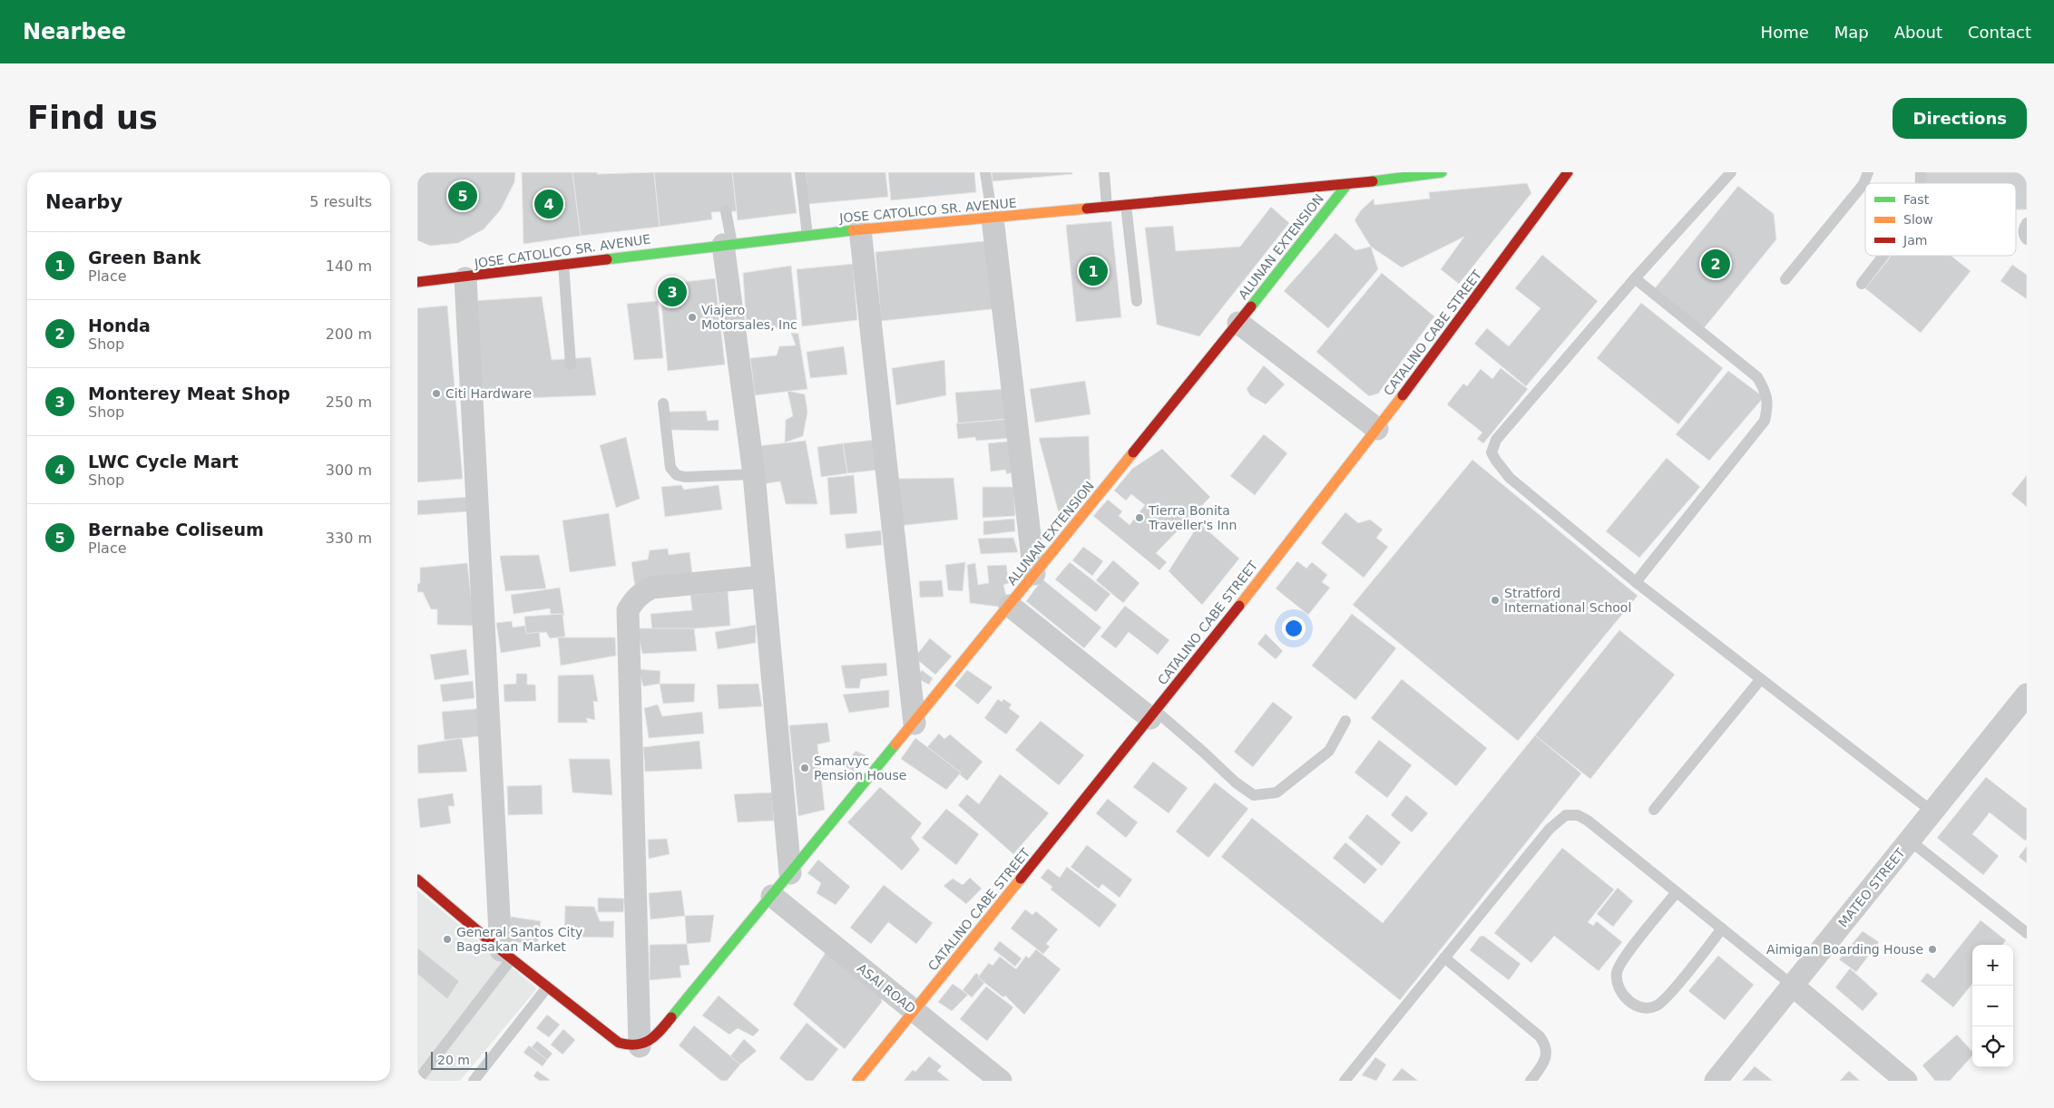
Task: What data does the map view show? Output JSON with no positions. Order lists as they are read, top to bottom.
{
  "streets": {
    "street": [
      "JOSE CATOLICO SR. AVENUE",
      "ALUNAN EXTENSION",
      "CATALINO CABE STREET",
      "MATEO STREET",
      "ASAI ROAD"
    ]
  },
  "crossings": [
    ["JOSE CATOLICO SR. AVENUE", "ALUNAN EXTENSION"],
    ["ALUNAN EXTENSION", "ASAI ROAD"],
    ["CATALINO CABE STREET", "ASAI ROAD"]
  ],
  "places": [
    "Viajero Motorsales, Inc",
    "Citi Hardware",
    "Tierra Bonita Traveller's Inn",
    "Stratford International School",
    "Smarvyc Pension House",
    "General Santos City Bagsakan Market",
    "Aimigan Boarding House"
  ],
  "legend": ["Fast", "Slow", "Jam"],
  "scale_bar": "20 m",
  "page": {
    "header": "Nearbee",
    "nav": [
      "Home",
      "Map",
      "About",
      "Contact"
    ],
    "buttons": "Directions",
    "title": "Find us",
    "heading": ["Nearby", "5 results"],
    "pins": [
      "5",
      "4",
      "2",
      "1",
      "3"
    ],
    "list": [
      {
        "mark": "1",
        "name": "Green Bank",
        "note": "Place",
        "value": "140 m"
      },
      {
        "mark": "2",
        "name": "Honda",
        "note": "Shop",
        "value": "200 m"
      },
      {
        "mark": "3",
        "name": "Monterey Meat Shop",
        "note": "Shop",
        "value": "250 m"
      },
      {
        "mark": "4",
        "name": "LWC Cycle Mart",
        "note": "Shop",
        "value": "300 m"
      },
      {
        "mark": "5",
        "name": "Bernabe Coliseum",
        "note": "Place",
        "value": "330 m"
      }
    ],
    "map_buttons": ["+", "−"],
    "scale": "20 m"
  }
}
